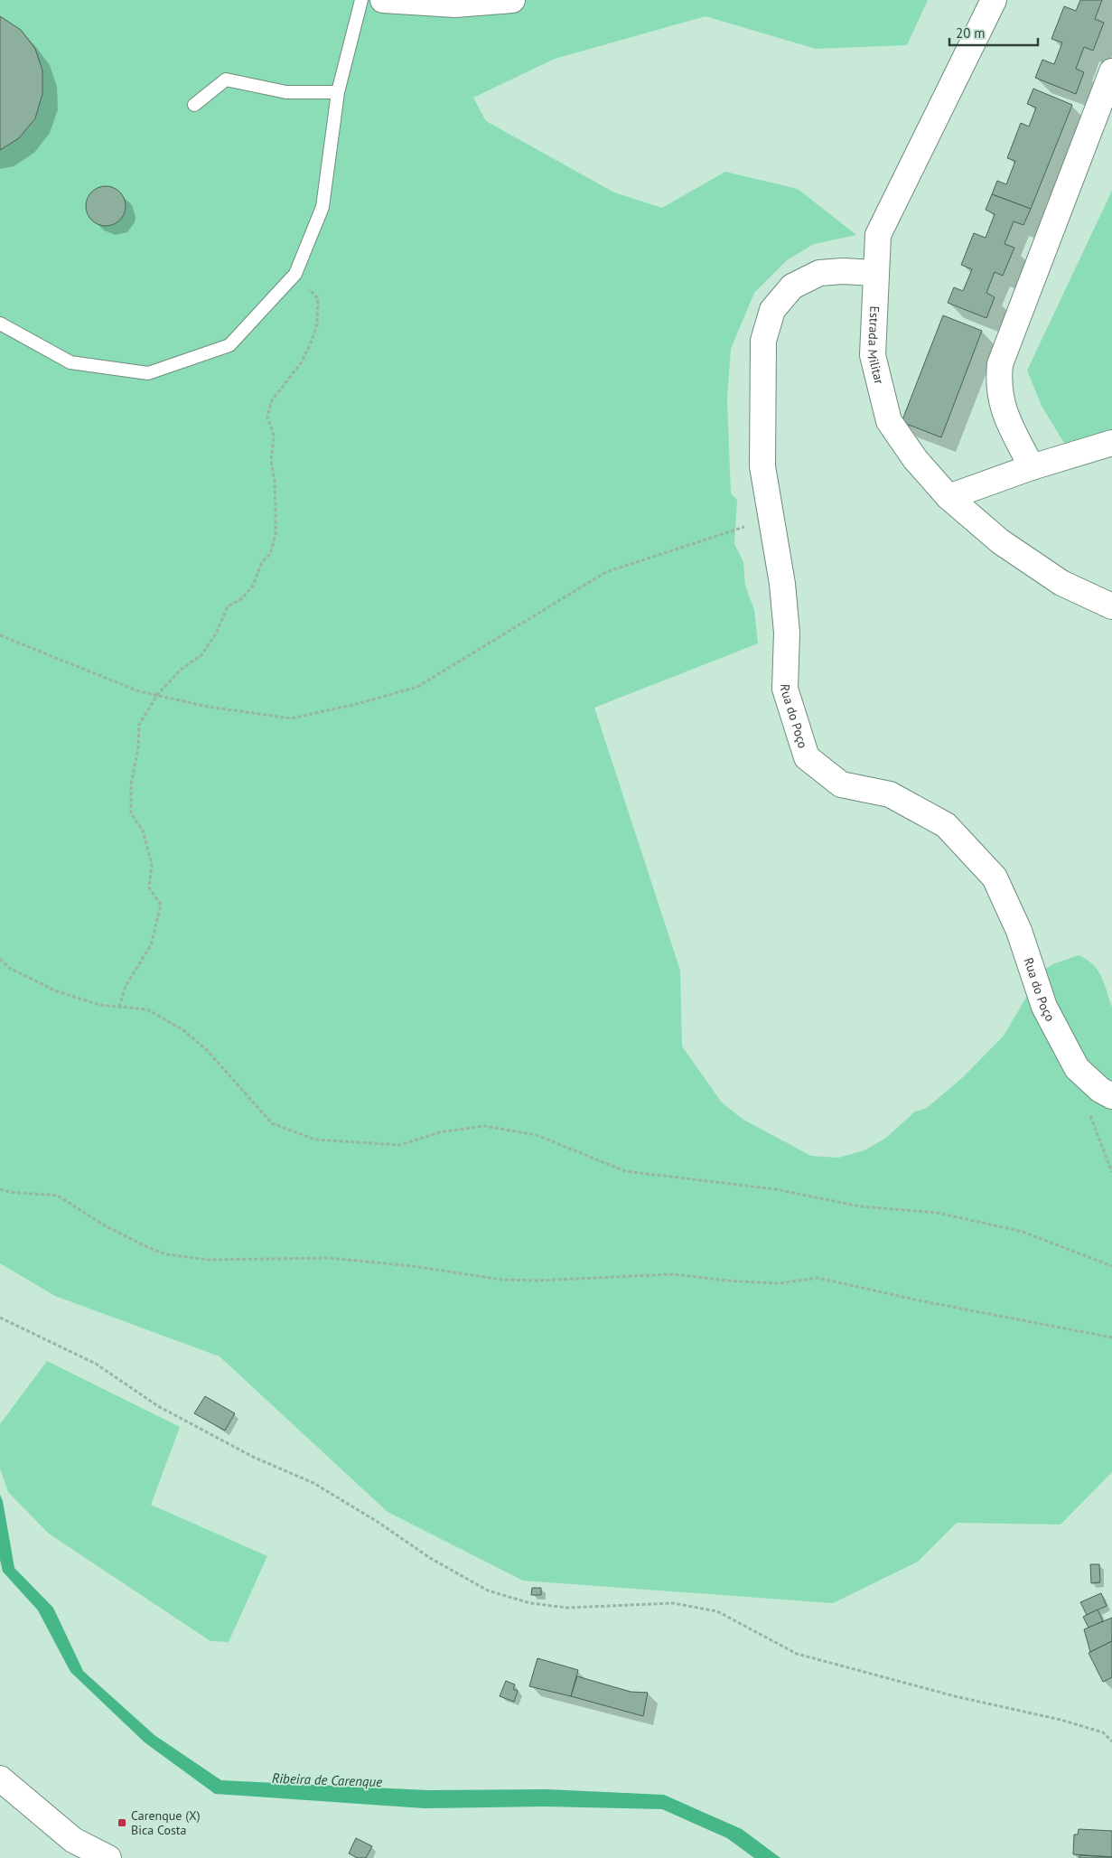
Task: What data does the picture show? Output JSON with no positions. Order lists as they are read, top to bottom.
{
  "streets": {
    "street": ["Estrada Militar", "Rua do Poço"]
  },
  "crossings": [
    ["Estrada Militar", "Rua do Poço"]
  ],
  "water": ["Ribeira de Carenque"],
  "places": {
    "transit": ["Carenque (X) Bica Costa"]
  },
  "scale_bar": "20 m"
}
